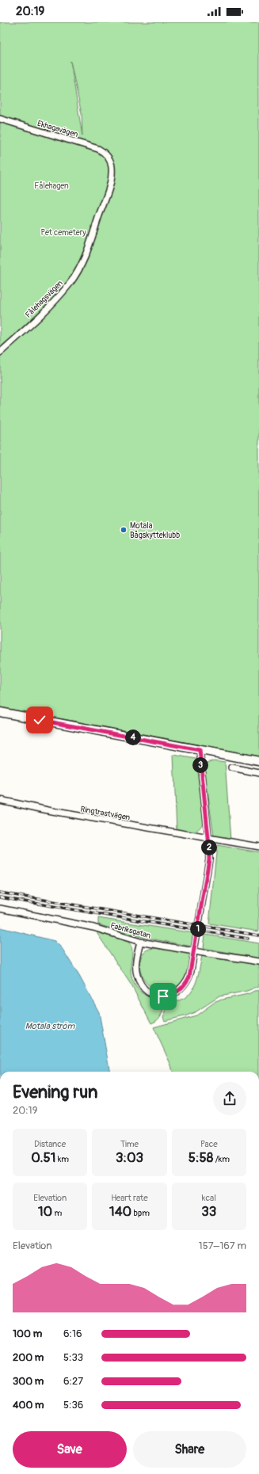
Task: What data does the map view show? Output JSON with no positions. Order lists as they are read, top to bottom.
{
  "streets": {
    "street": [
      "Ekhagavägen",
      "Fålehagsvägen",
      "Ringtrastvägen",
      "Fabriksgatan"
    ]
  },
  "crossings": [
    ["Ekhagavägen", "Fålehagsvägen"]
  ],
  "water": ["Motala ström"],
  "parks": ["Fålehagen", "Pet cemetery"],
  "places": ["Motala Bågskytteklubb"],
  "page": {
    "status": "20:19",
    "pins": [
      "4",
      "3",
      "2",
      "1"
    ],
    "heading": ["Evening run", "20:19"],
    "stats": [
      ["Distance", "0.51 km"],
      ["Time", "3:03"],
      ["Pace", "5:58 /km"],
      ["Elevation", "10 m"],
      ["Heart rate", "140 bpm"],
      ["kcal", "33"]
    ],
    "chart": ["Elevation", "157–167 m"],
    "list": [
      {
        "name": "100 m",
        "note": "6:16"
      },
      {
        "name": "200 m",
        "note": "5:33"
      },
      {
        "name": "300 m",
        "note": "6:27"
      },
      {
        "name": "400 m",
        "note": "5:36"
      }
    ],
    "buttons": ["Save", "Share"]
  }
}
